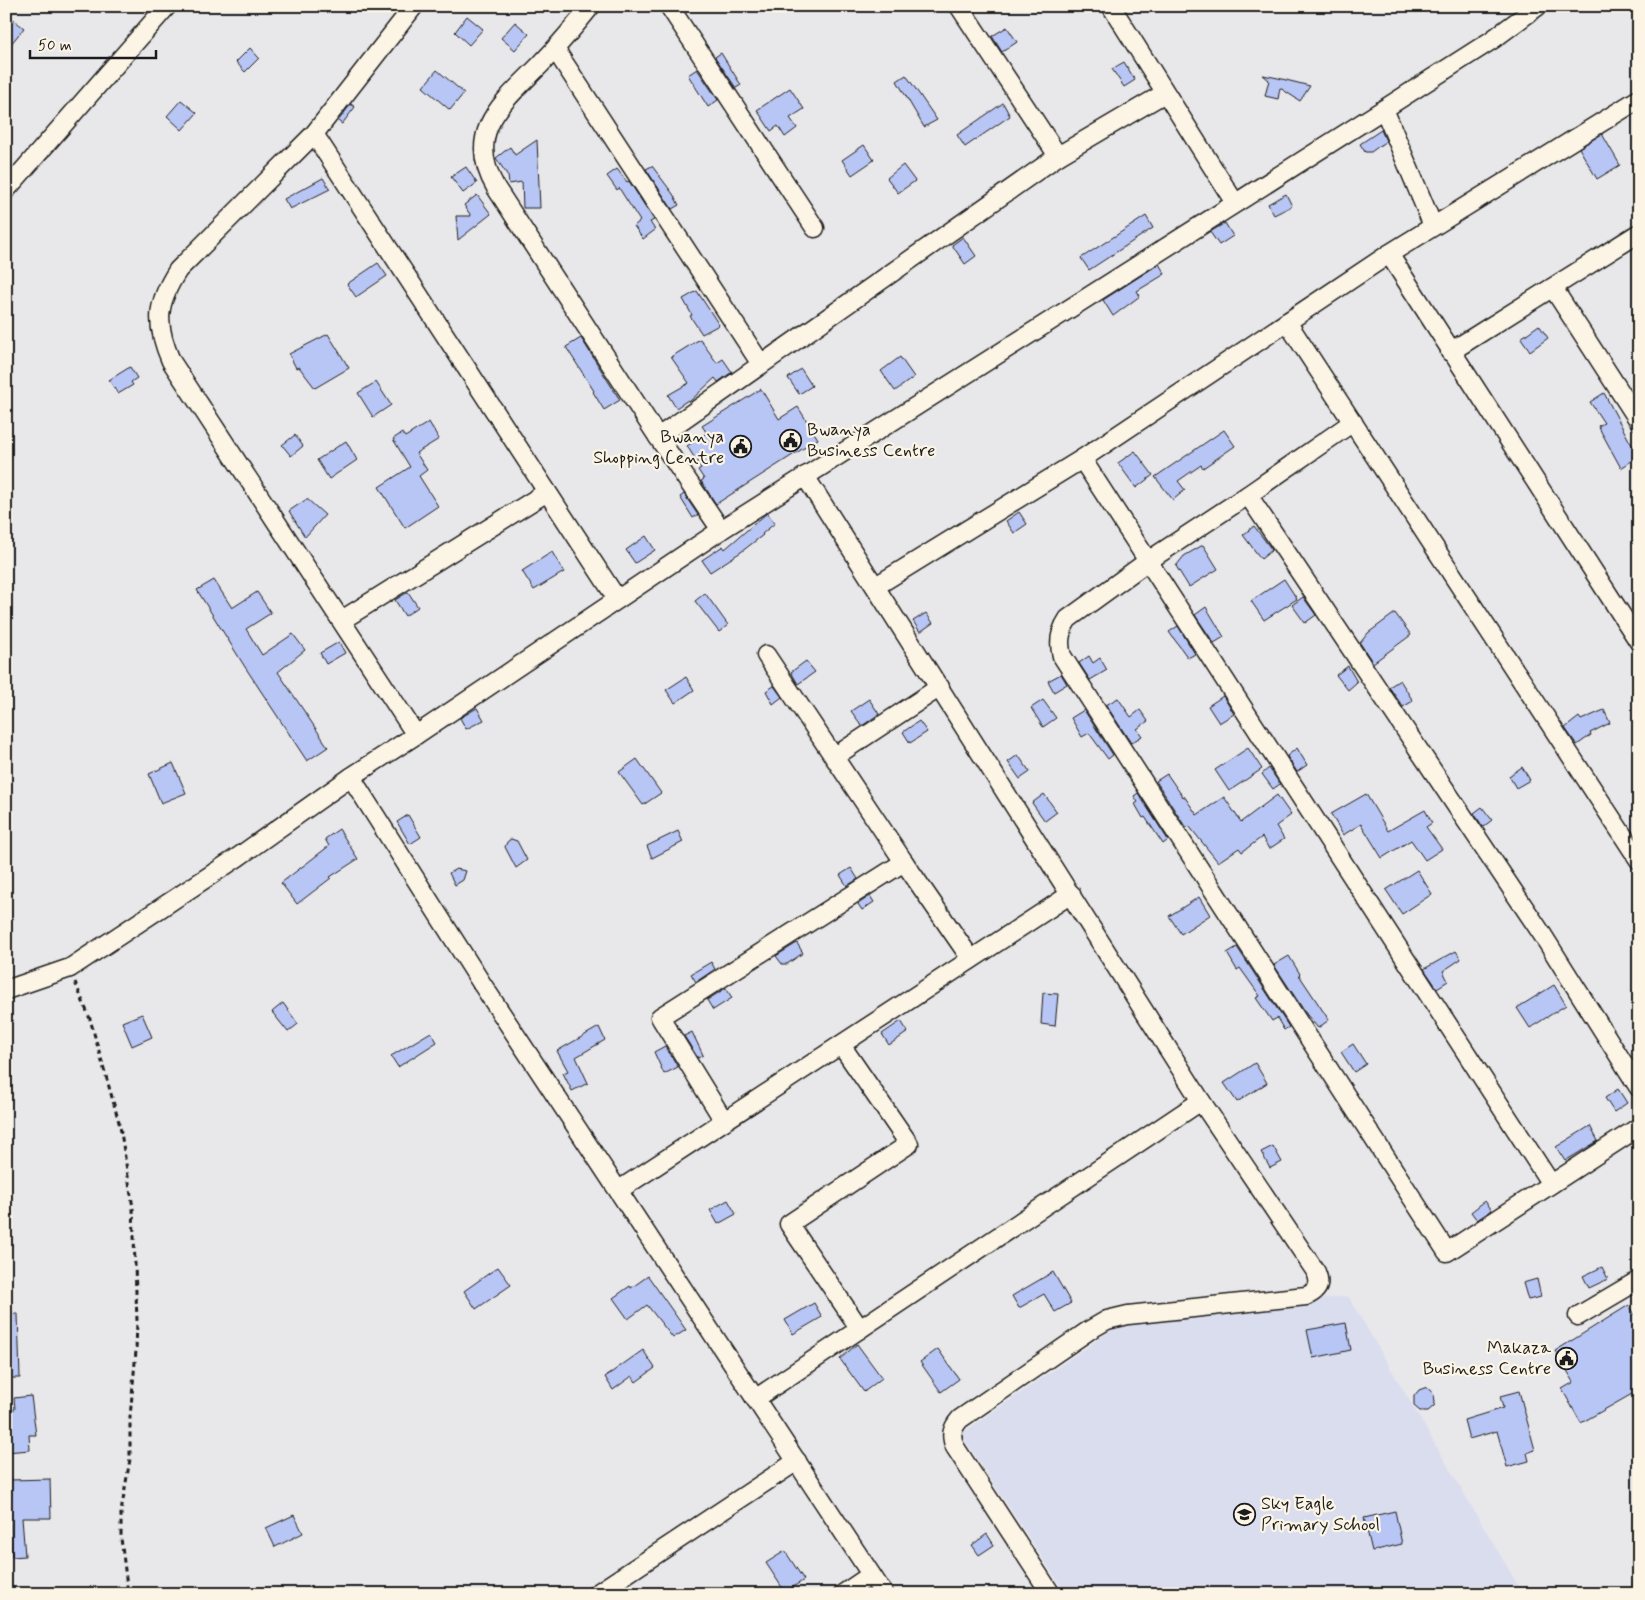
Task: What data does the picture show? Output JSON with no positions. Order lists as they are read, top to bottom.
{
  "places": {
    "public building": ["Bwanya Business Centre", "Bwanya Shopping Centre", "Makaza Business Centre"],
    "school or university": ["Sky Eagle Primary School"]
  },
  "scale_bar": "50 m"
}
